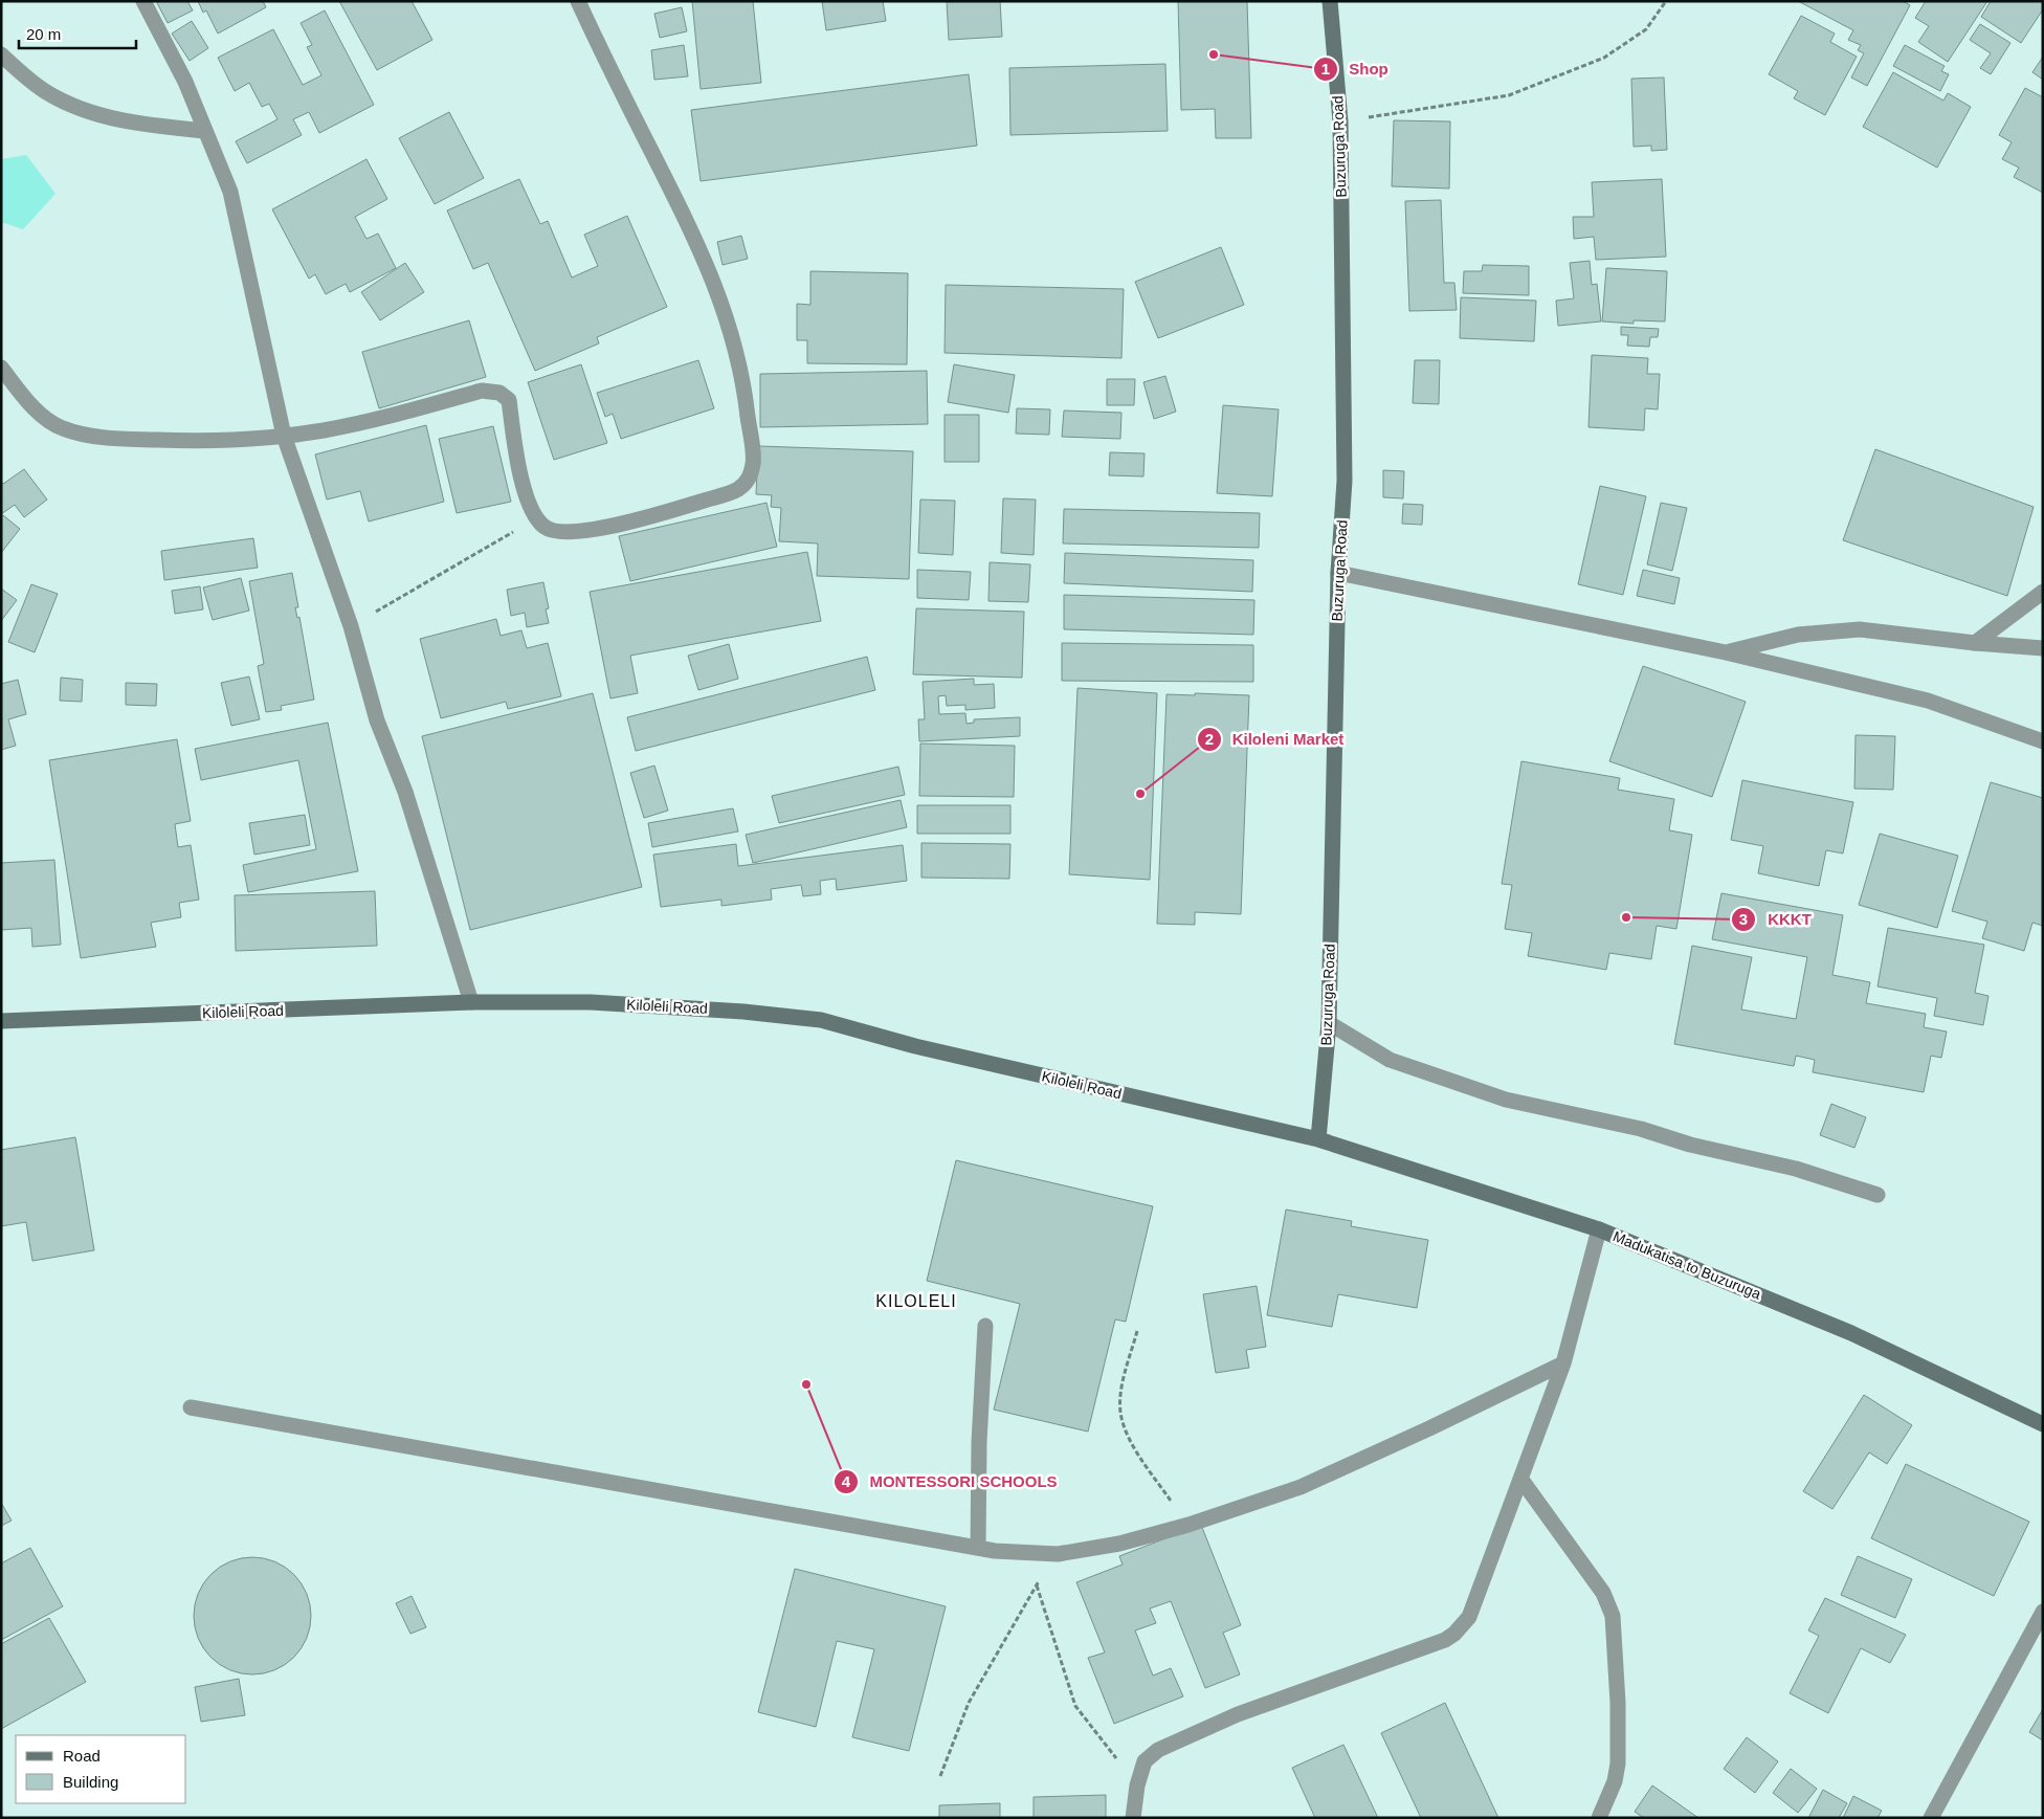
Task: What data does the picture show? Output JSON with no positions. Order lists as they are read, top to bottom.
{
  "streets": {
    "main road": ["Buzuruga Road", "Kiloleli Road", "Madukatisa to Buzuruga"]
  },
  "crossings": [
    ["Buzuruga Road", "Kiloleli Road"],
    ["Buzuruga Road", "Madukatisa to Buzuruga"],
    ["Kiloleli Road", "Madukatisa to Buzuruga"]
  ],
  "districts": ["KILOLELI"],
  "places": [
    "Shop",
    "Kiloleni Market",
    "KKKT",
    "MONTESSORI SCHOOLS"
  ],
  "legend": ["Road", "Building"],
  "scale_bar": "20 m"
}
